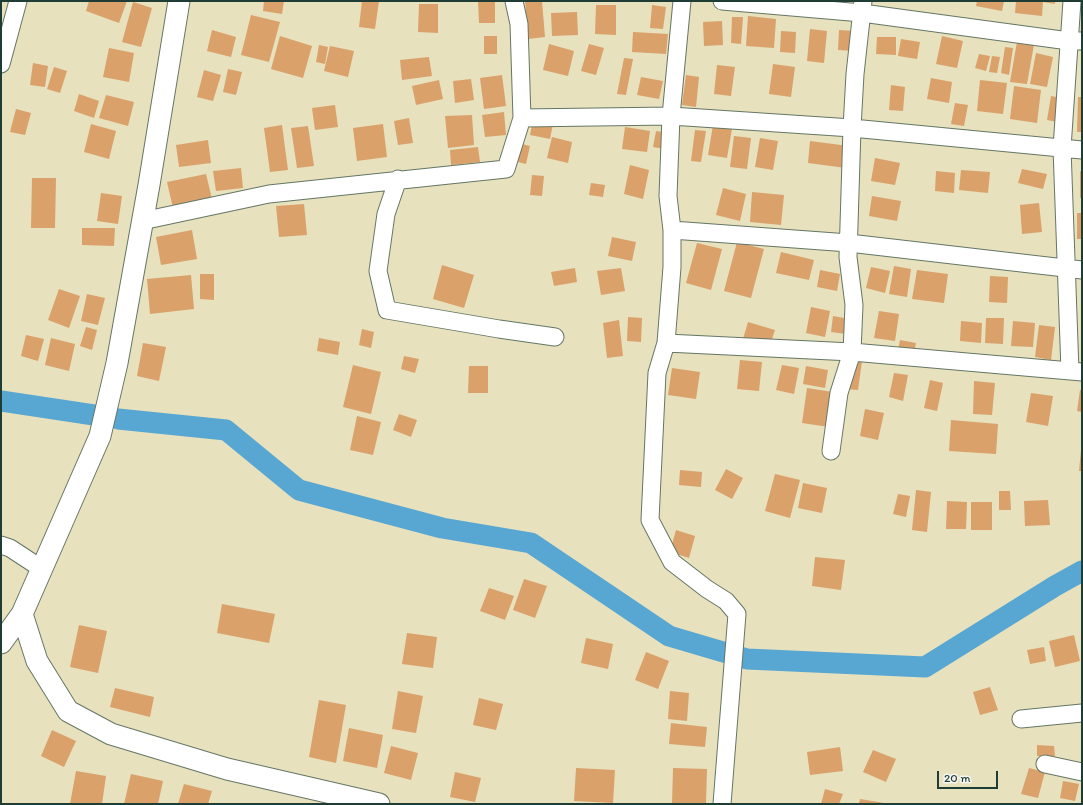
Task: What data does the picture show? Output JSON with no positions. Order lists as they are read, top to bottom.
{
  "scale_bar": "20 m"
}
